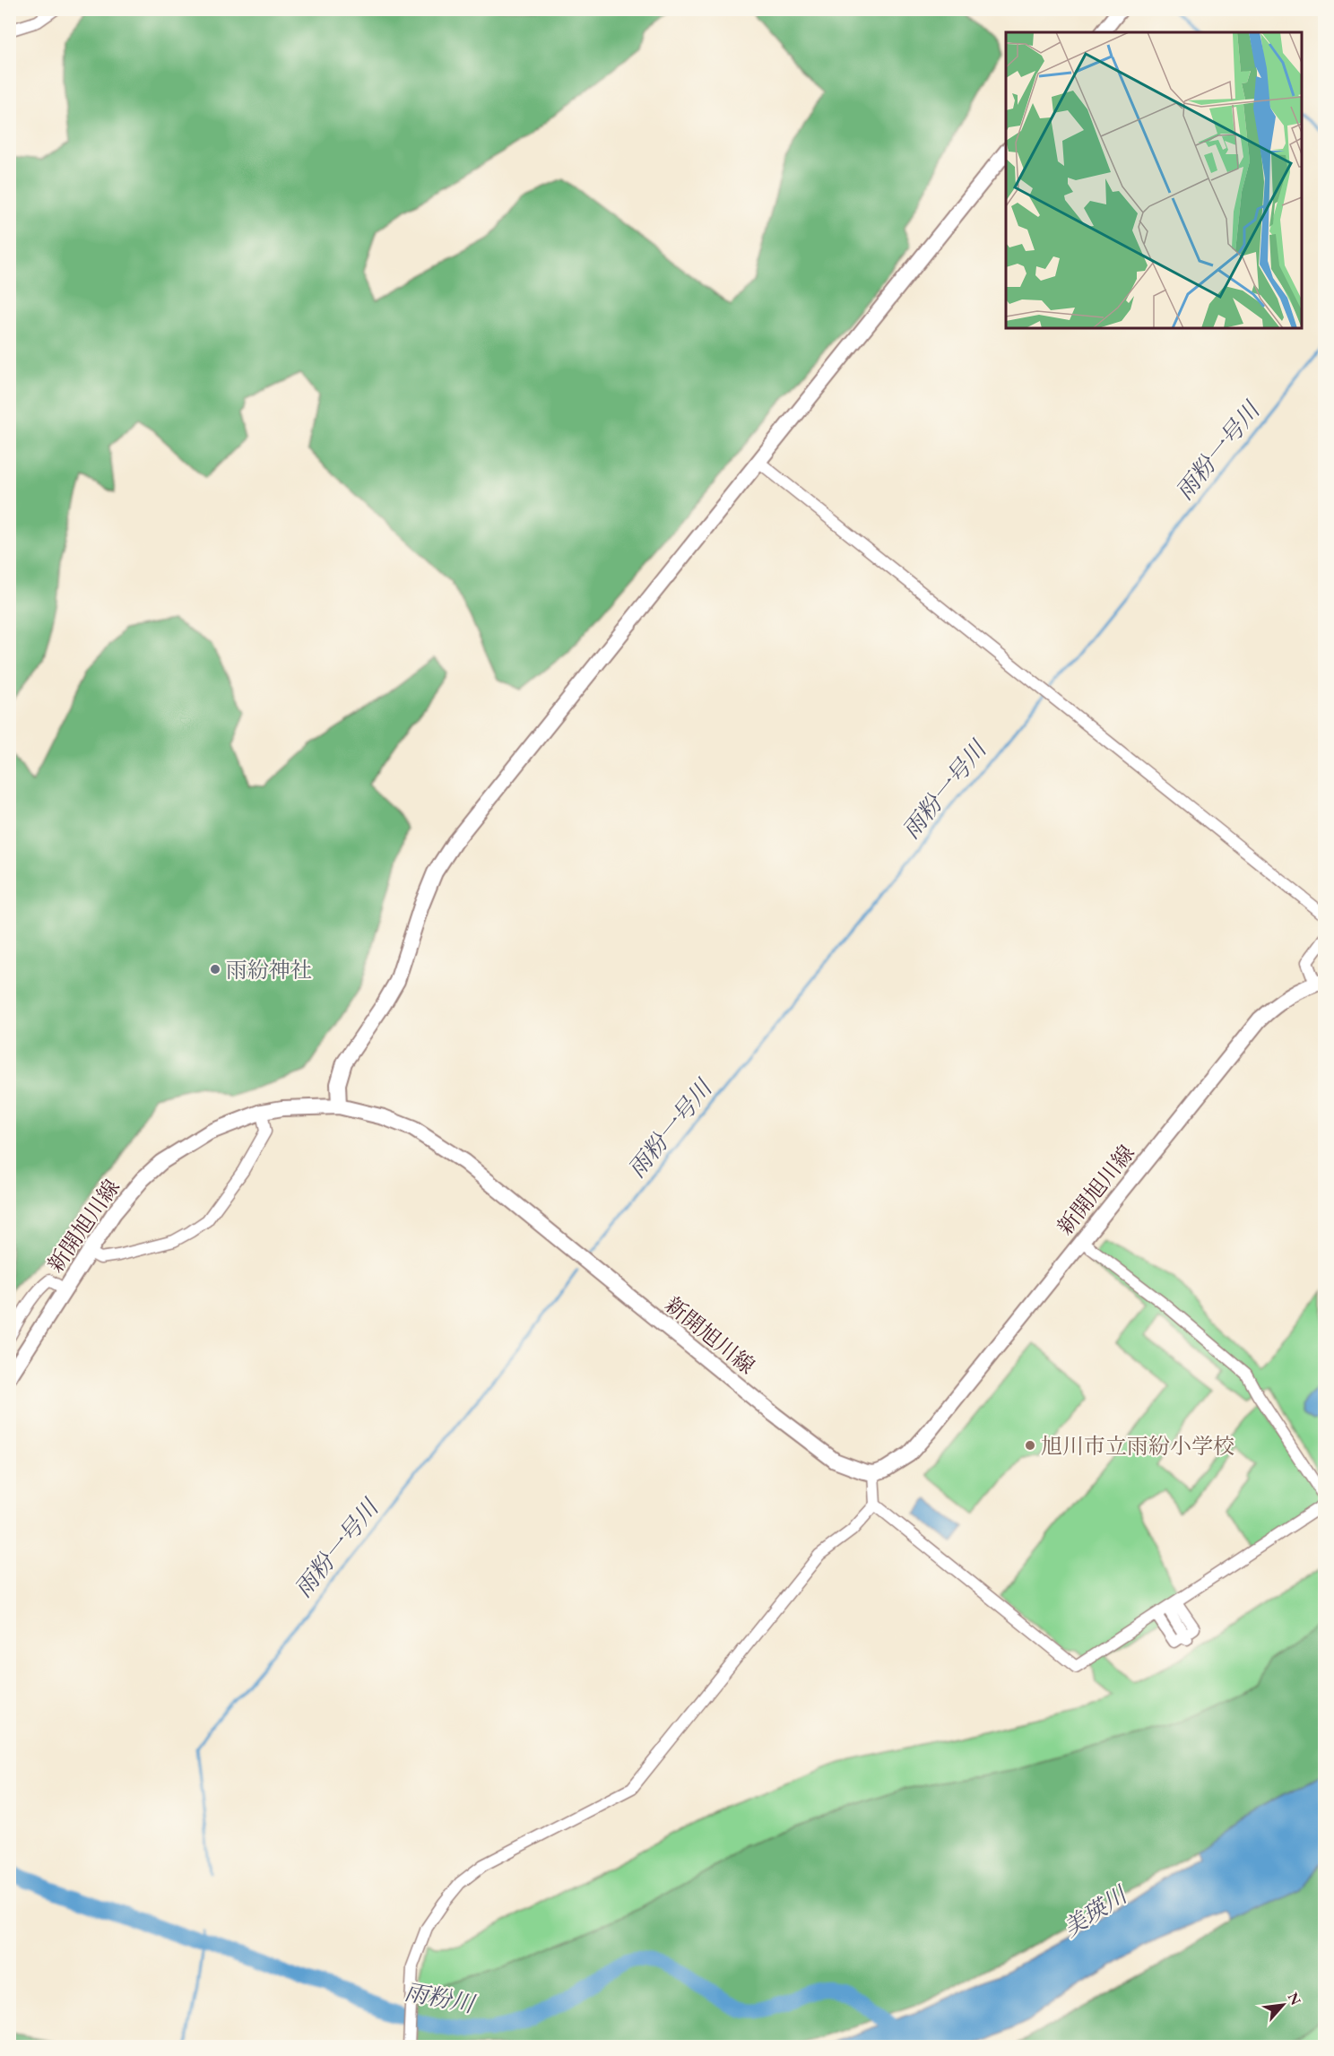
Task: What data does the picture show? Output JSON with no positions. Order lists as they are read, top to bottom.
{
  "streets": {
    "main road": ["新開旭川線"]
  },
  "water": ["雨粉一号川", "美瑛川", "雨粉川"],
  "places": ["雨紛神社", "旭川市立雨紛小学校"],
  "north": "top right"
}
